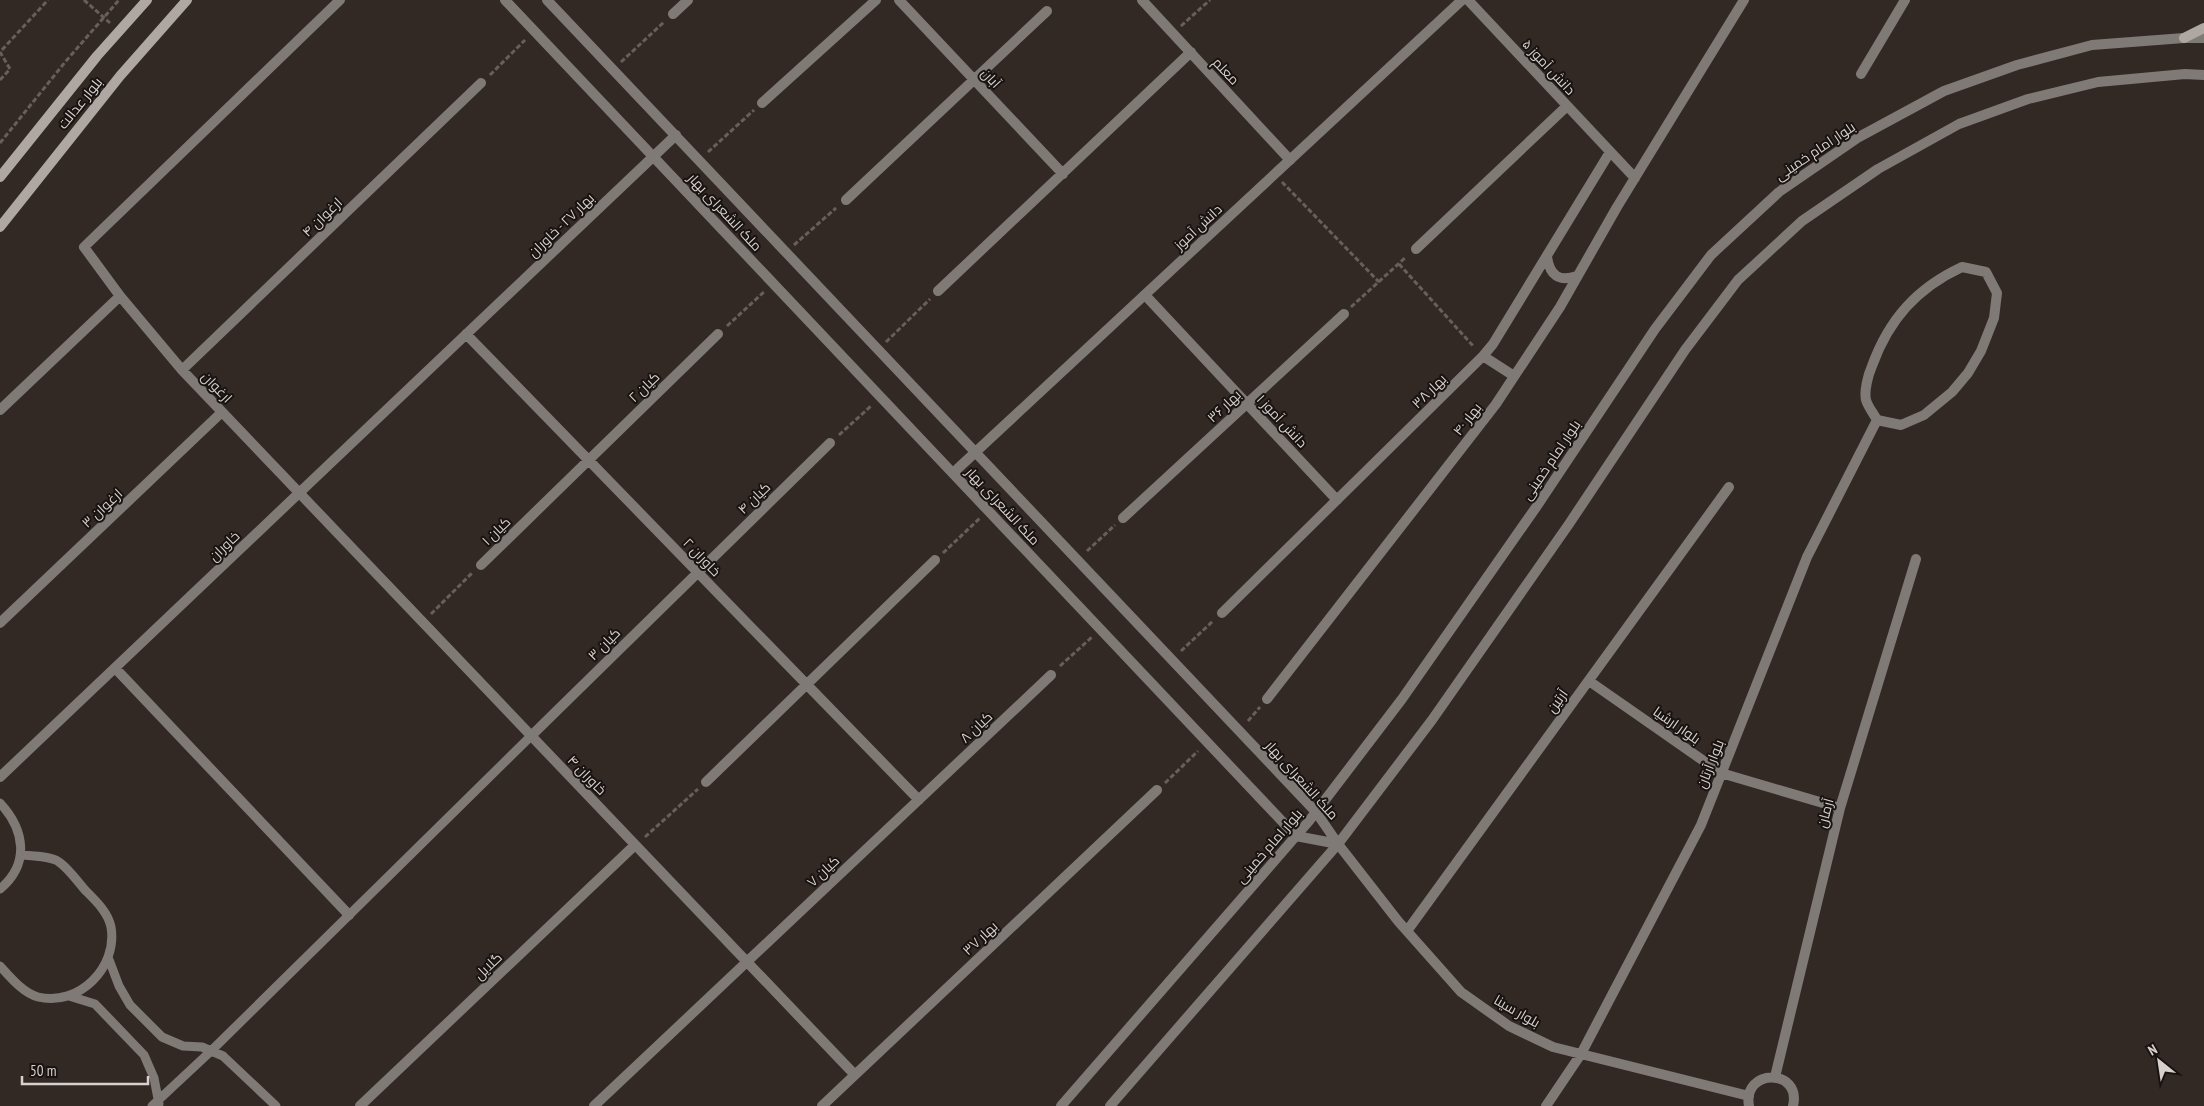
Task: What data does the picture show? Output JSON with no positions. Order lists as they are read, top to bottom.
{
  "streets": {
    "main road": ["بلوار عدالت"],
    "street": [
      "دانش آموز ۵",
      "معلم",
      "آبان",
      "بلوار امام خمینی",
      "ملک الشعرای بهار",
      "ارغوان ۴",
      "بهار ۲۷ - خاوران",
      "دانش آموز",
      "ارغوان",
      "کیان ۲",
      "بهار ۳۸",
      "بهار ۳۶",
      "بهار ۴۰",
      "دانش آموز ۱",
      "کیان ۴",
      "ارغوان ۳",
      "کیان ۱",
      "خاوران",
      "خاوران ۲",
      "کیان ۳",
      "آرتین",
      "بلوار ارشیا",
      "کیان ۸",
      "بلوار آرتان",
      "خاوران ۴",
      "آرمان",
      "کیان ۷",
      "بهار ۳۷",
      "گلایل",
      "بلوار سینا"
    ]
  },
  "crossings": [
    ["دانش آموز ۵", "بهار ۳۸"],
    ["دانش آموز ۵", "بهار ۴۰"],
    ["معلم", "دانش آموز"],
    ["بلوار امام خمینی", "ملک الشعرای بهار"],
    ["ملک الشعرای بهار", "بهار ۲۷ - خاوران"],
    ["ملک الشعرای بهار", "دانش آموز"],
    ["ملک الشعرای بهار", "بلوار سینا"],
    ["ارغوان ۴", "ارغوان"],
    ["بهار ۲۷ - خاوران", "خاوران"],
    ["بهار ۲۷ - خاوران", "خاوران ۲"],
    ["دانش آموز", "دانش آموز ۱"],
    ["ارغوان", "ارغوان ۳"],
    ["ارغوان", "خاوران"],
    ["ارغوان", "خاوران ۴"],
    ["کیان ۲", "کیان ۱"],
    ["کیان ۲", "خاوران ۲"],
    ["بهار ۳۸", "دانش آموز ۱"],
    ["بهار ۳۶", "دانش آموز ۱"],
    ["کیان ۴", "خاوران ۲"],
    ["کیان ۴", "کیان ۳"],
    ["کیان ۱", "خاوران ۲"],
    ["کیان ۱", "خاوران ۴"],
    ["خاوران", "خاوران ۲"],
    ["خاوران", "خاوران ۴"],
    ["خاوران ۲", "کیان ۳"],
    ["خاوران ۲", "کیان ۸"],
    ["خاوران ۲", "کیان ۷"],
    ["کیان ۳", "خاوران ۴"],
    ["آرتین", "بلوار ارشیا"],
    ["آرتین", "بلوار سینا"],
    ["بلوار ارشیا", "بلوار آرتان"],
    ["بلوار ارشیا", "آرمان"],
    ["کیان ۸", "کیان ۷"],
    ["بلوار آرتان", "بلوار سینا"],
    ["خاوران ۴", "کیان ۷"],
    ["خاوران ۴", "بهار ۳۷"],
    ["خاوران ۴", "گلایل"]
  ],
  "scale_bar": "50 m",
  "north": "top left"
}
